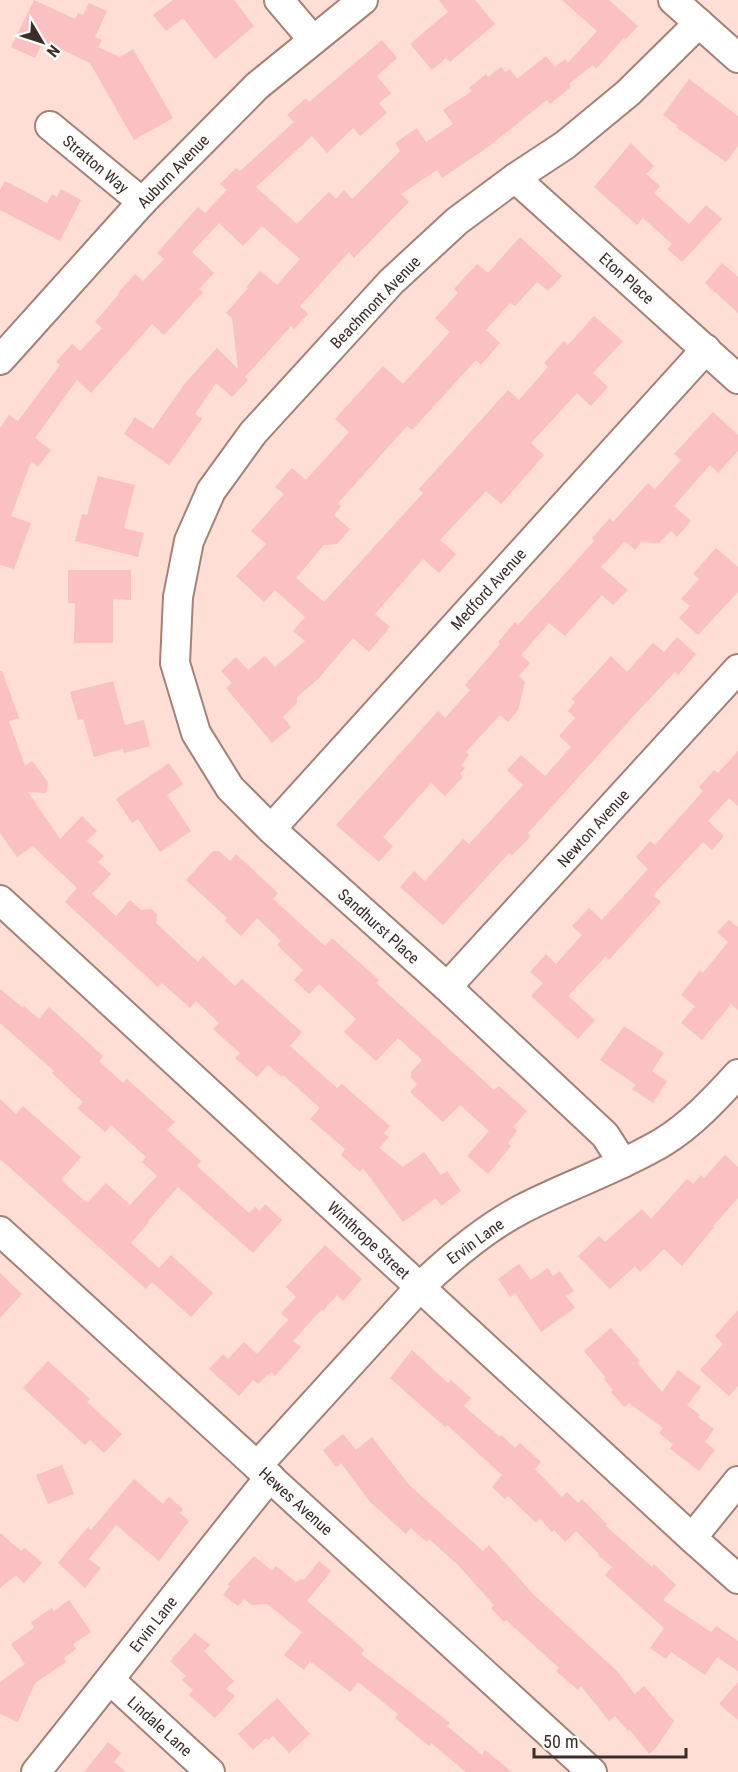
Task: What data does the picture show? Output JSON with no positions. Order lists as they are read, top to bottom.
{
  "streets": {
    "street": [
      "Stratton Way",
      "Auburn Avenue",
      "Eton Place",
      "Beachmont Avenue",
      "Medford Avenue",
      "Newton Avenue",
      "Sandhurst Place",
      "Winthrope Street",
      "Ervin Lane",
      "Hewes Avenue",
      "Lindale Lane"
    ]
  },
  "crossings": [
    ["Stratton Way", "Auburn Avenue"],
    ["Eton Place", "Beachmont Avenue"],
    ["Eton Place", "Medford Avenue"],
    ["Beachmont Avenue", "Sandhurst Place"],
    ["Medford Avenue", "Sandhurst Place"],
    ["Newton Avenue", "Sandhurst Place"],
    ["Sandhurst Place", "Ervin Lane"],
    ["Winthrope Street", "Ervin Lane"],
    ["Ervin Lane", "Hewes Avenue"],
    ["Ervin Lane", "Lindale Lane"]
  ],
  "scale_bar": "50 m",
  "north": "bottom right"
}
